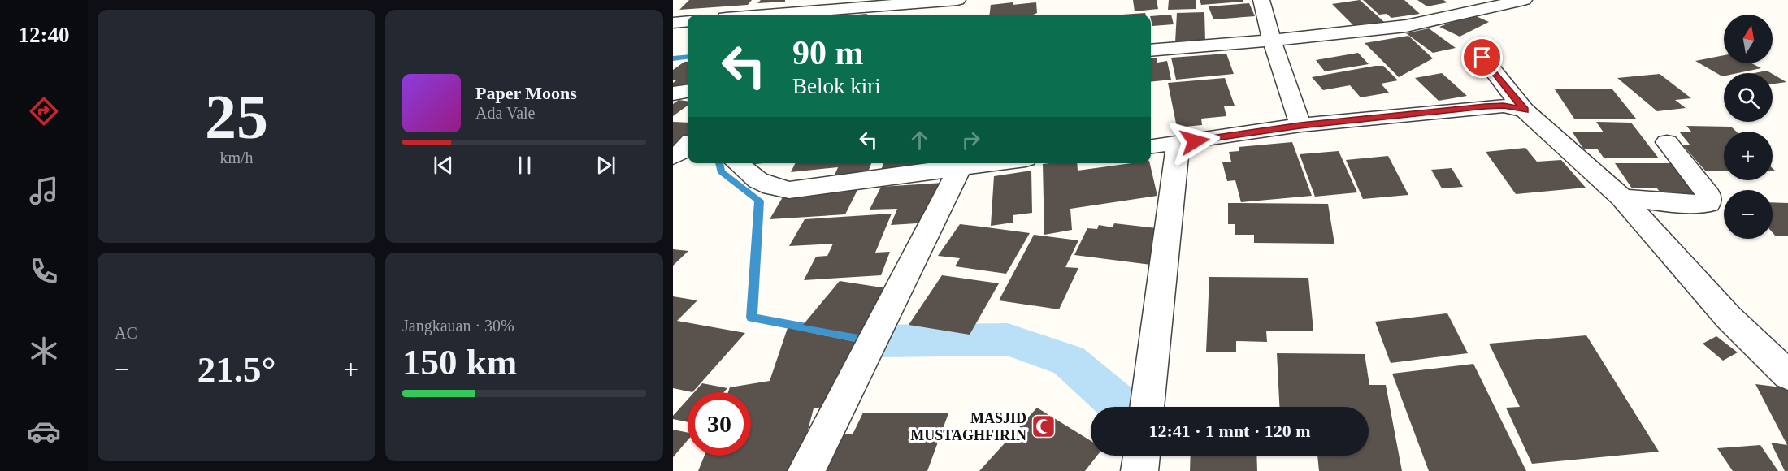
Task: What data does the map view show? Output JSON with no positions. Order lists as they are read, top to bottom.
{
  "places": {
    "mosque": ["MASJID MUSTAGHFIRIN"]
  },
  "north": "top",
  "page": {
    "tabs": "12:40",
    "tile": [
      ["25", "km/h"],
      "AC",
      ["Jangkauan · 30%", "150 km"]
    ],
    "map_buttons": ["+", "−"],
    "turn": ["90 m", "Belok kiri"],
    "song": ["Paper Moons", "Ada Vale"],
    "heat": ["−", "21.5°", "+"],
    "limit": "30",
    "trip": "12:41 · 1 mnt · 120 m"
  }
}
